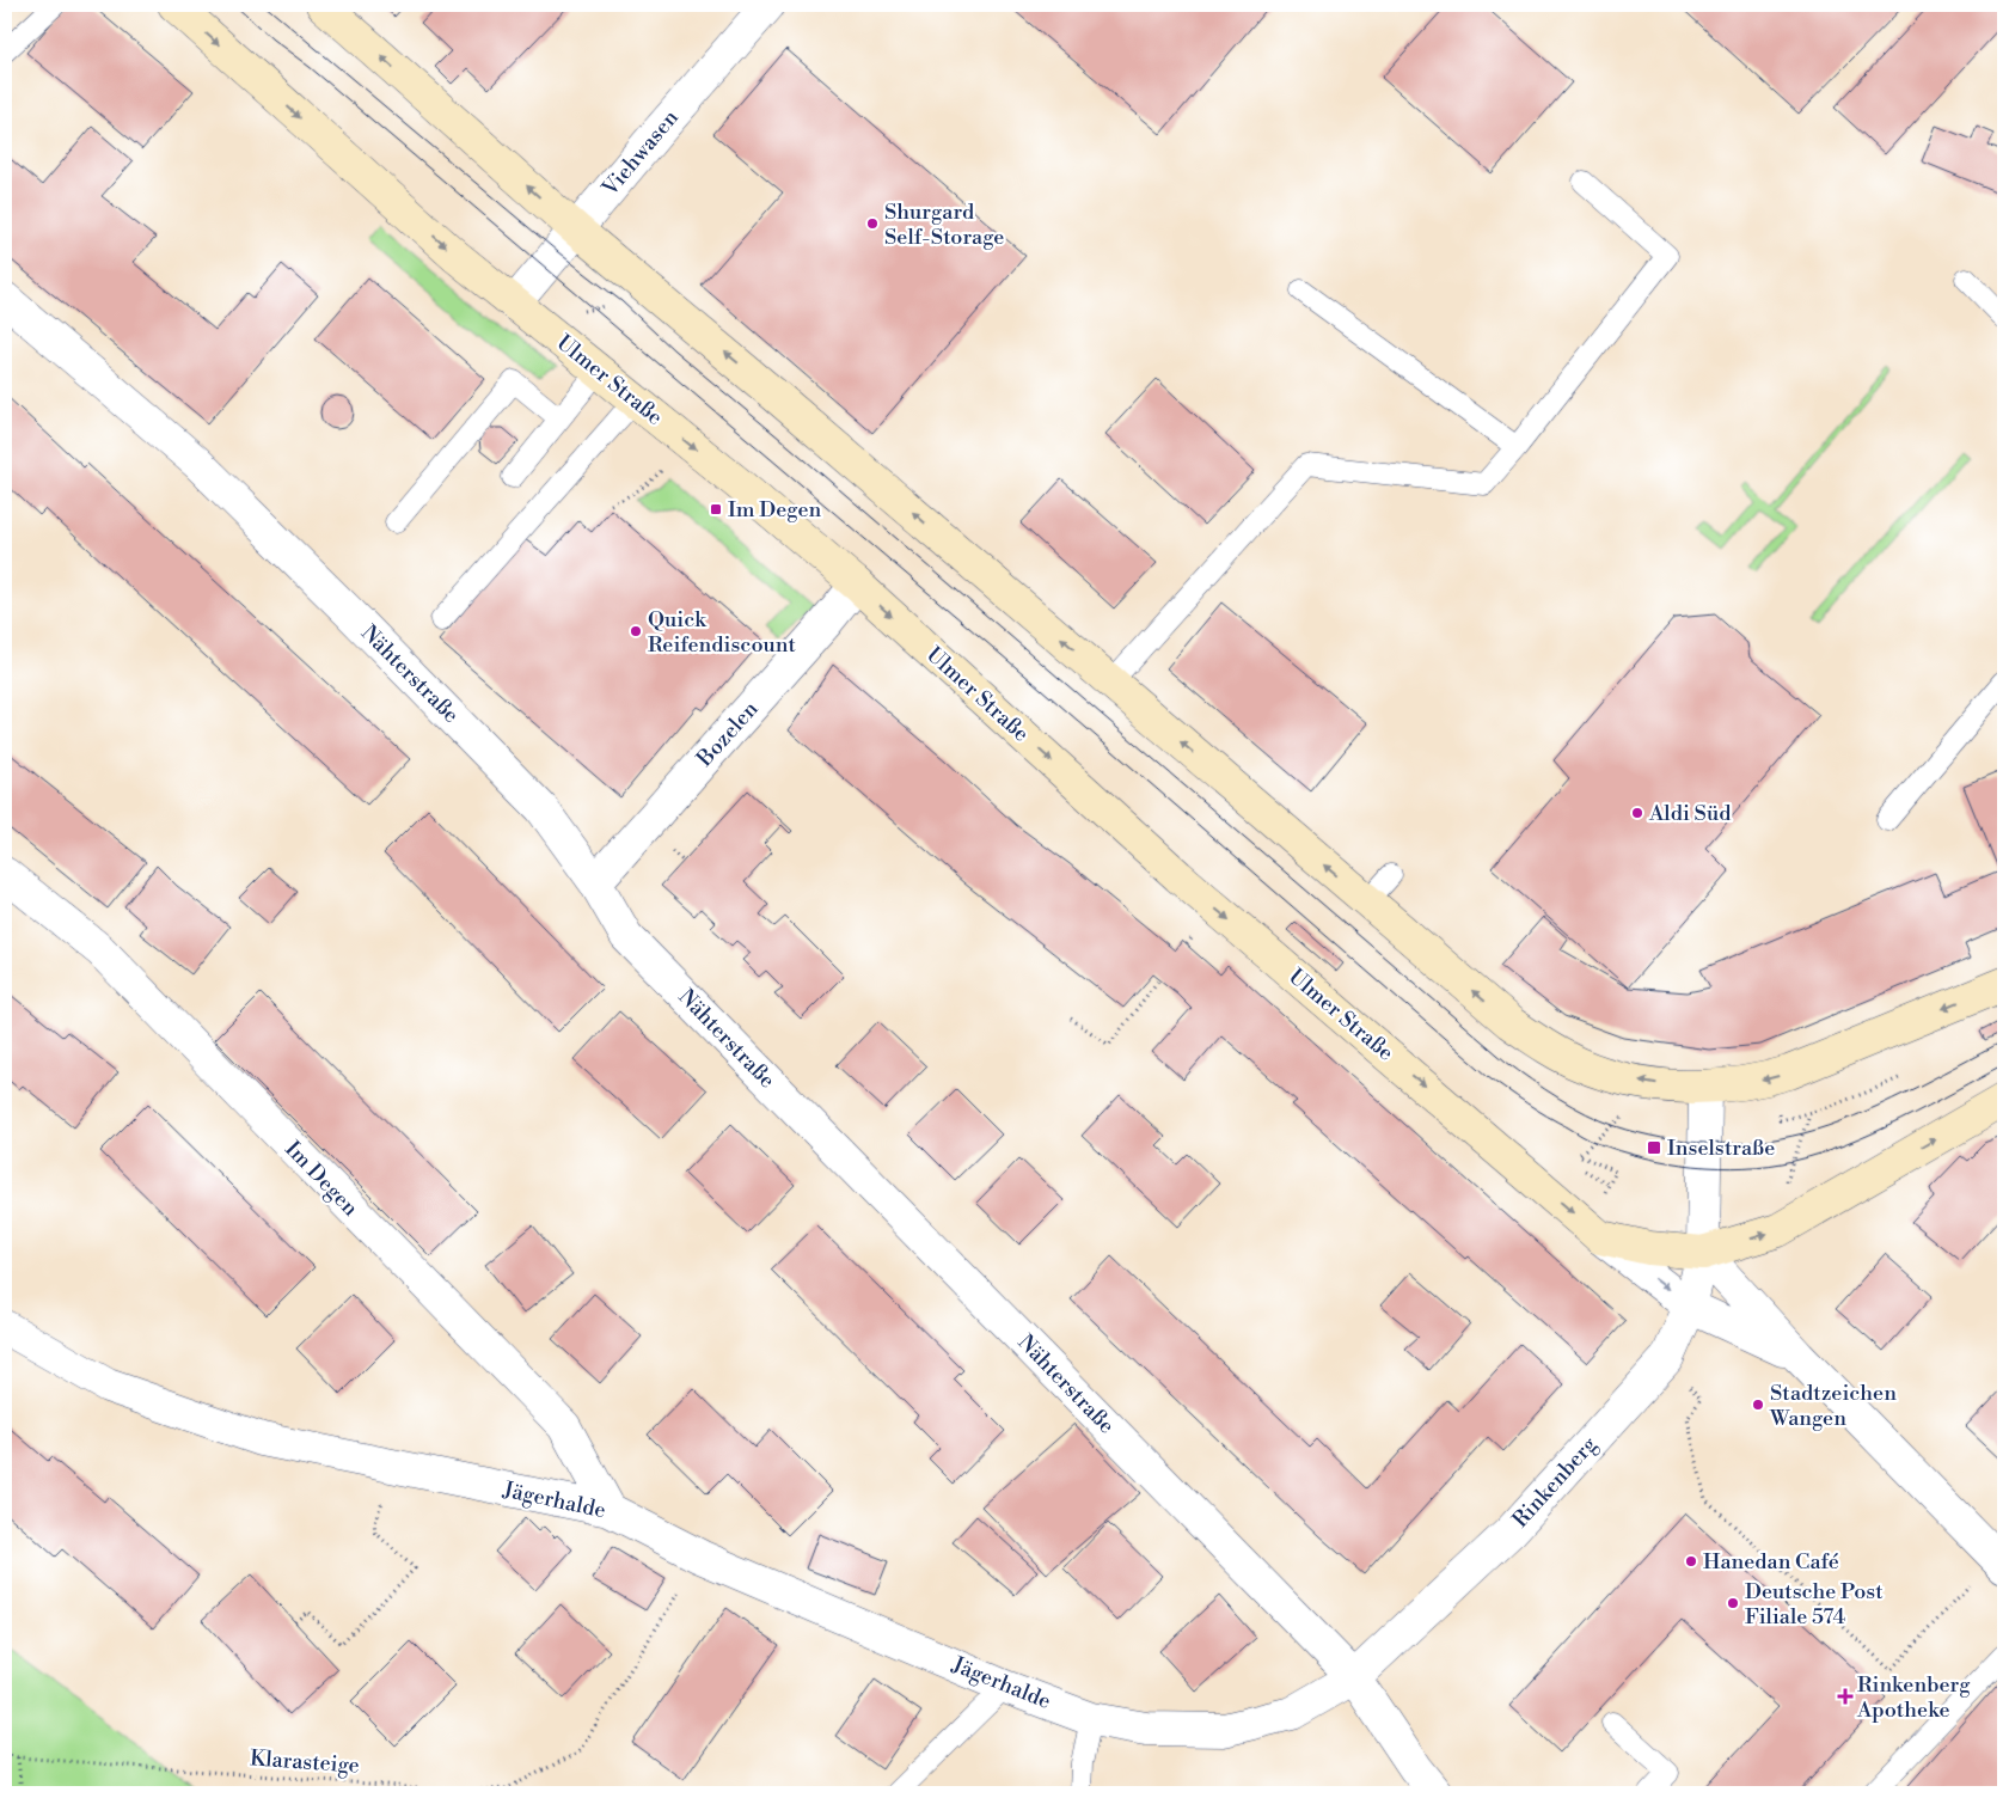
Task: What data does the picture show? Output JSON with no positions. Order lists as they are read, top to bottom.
{
  "streets": {
    "street": [
      "Viehwasen",
      "Ulmer Straße",
      "Nähterstraße",
      "Bozelen",
      "Im Degen",
      "Rinkenberg",
      "Jägerhalde"
    ],
    "path": ["Klarasteige"]
  },
  "crossings": [
    ["Viehwasen", "Ulmer Straße"],
    ["Ulmer Straße", "Bozelen"],
    ["Ulmer Straße", "Rinkenberg"],
    ["Nähterstraße", "Bozelen"],
    ["Nähterstraße", "Rinkenberg"],
    ["Nähterstraße", "Jägerhalde"],
    ["Im Degen", "Jägerhalde"],
    ["Rinkenberg", "Jägerhalde"],
    ["Jägerhalde", "Klarasteige"]
  ],
  "places": {
    "other": [
      "Shurgard Self-Storage",
      "Quick Reifendiscount",
      "Aldi Süd",
      "Stadtzeichen Wangen",
      "Hanedan Café",
      "Deutsche Post Filiale 574"
    ],
    "transit": ["Im Degen", "Inselstraße"],
    "health": ["Rinkenberg Apotheke"]
  }
}
